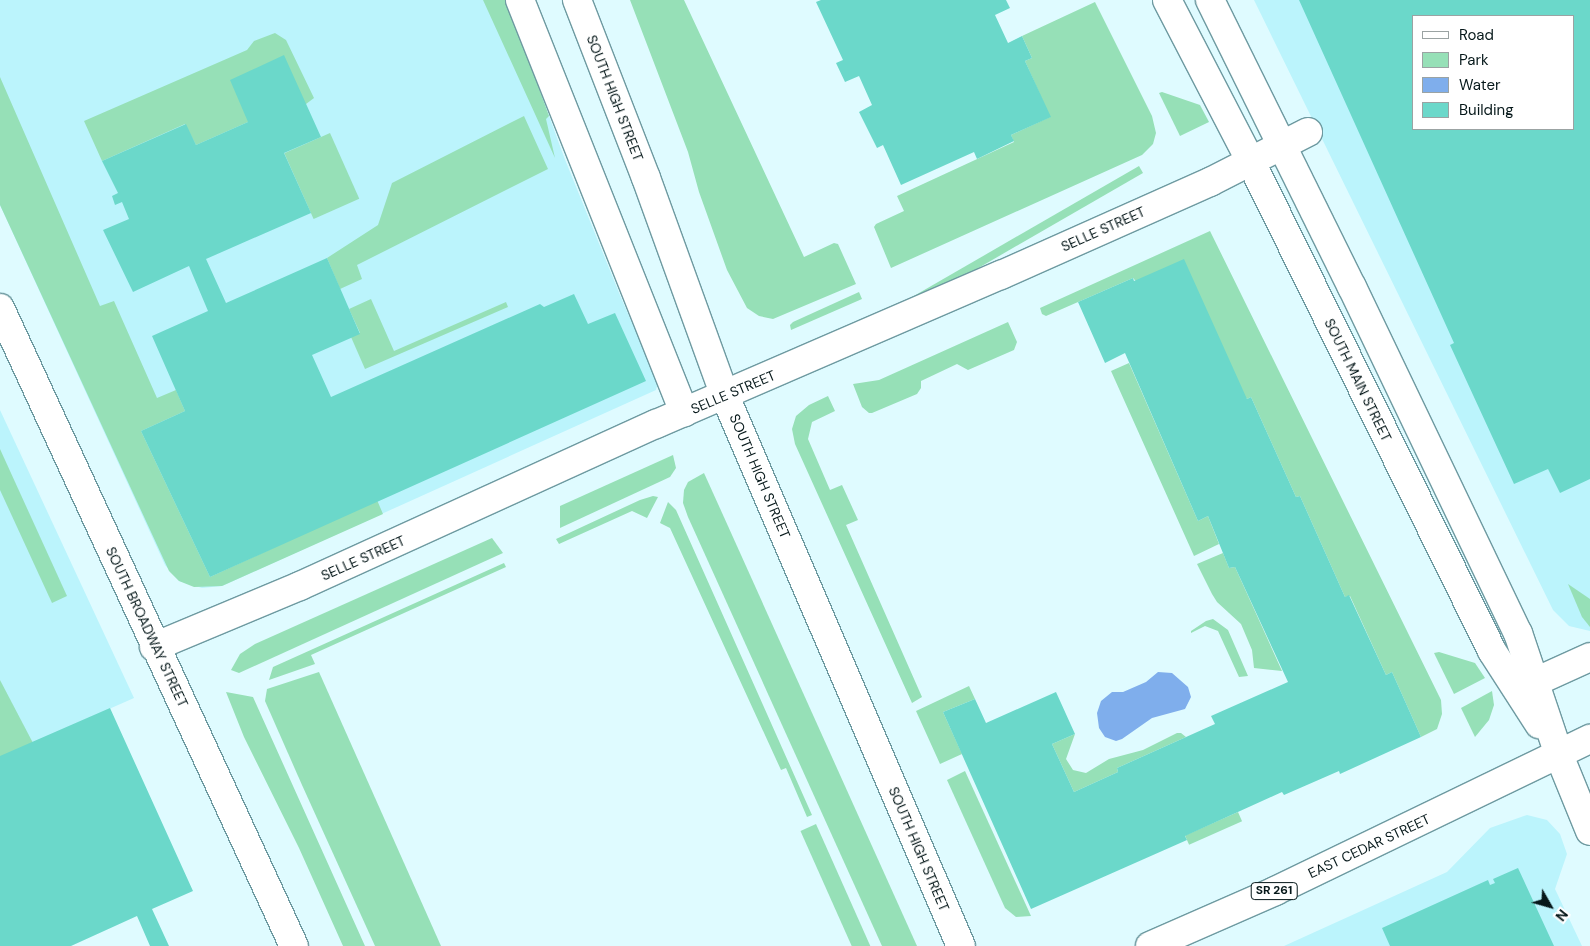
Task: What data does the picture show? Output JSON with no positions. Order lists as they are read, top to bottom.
{
  "streets": {
    "main road": [
      "SOUTH HIGH STREET",
      "SELLE STREET",
      "SOUTH MAIN STREET",
      "SOUTH BROADWAY STREET",
      "EAST CEDAR STREET",
      "SR 261"
    ]
  },
  "crossings": [
    ["SOUTH HIGH STREET", "SELLE STREET"],
    ["SELLE STREET", "SOUTH MAIN STREET"],
    ["SELLE STREET", "SOUTH BROADWAY STREET"],
    ["SOUTH MAIN STREET", "EAST CEDAR STREET"],
    ["SOUTH MAIN STREET", "SR 261"],
    ["EAST CEDAR STREET", "SR 261"]
  ],
  "legend": [
    "Road",
    "Park",
    "Water",
    "Building"
  ],
  "north": "bottom right"
}
